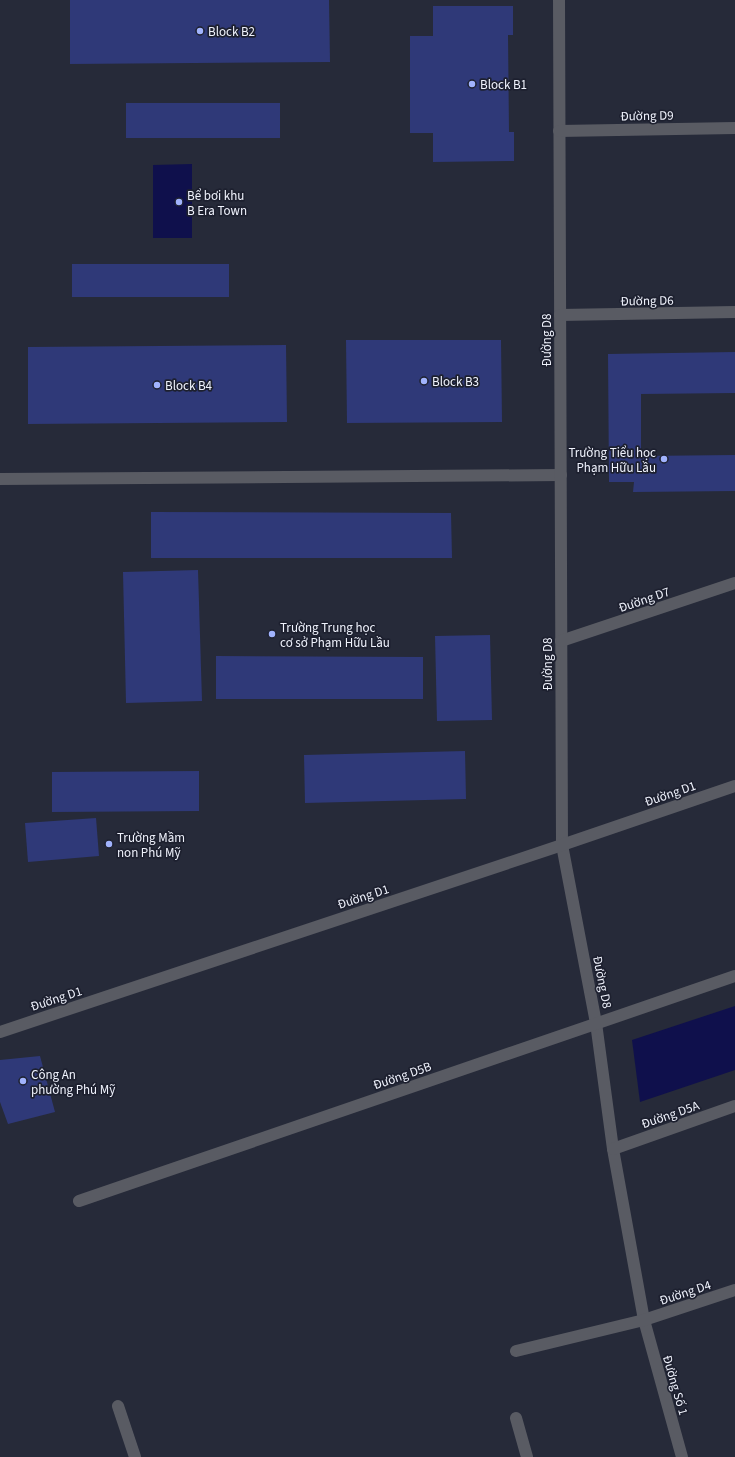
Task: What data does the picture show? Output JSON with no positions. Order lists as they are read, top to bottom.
{
  "streets": {
    "street": [
      "Đường D9",
      "Đường D6",
      "Đường D8",
      "Đường D7",
      "Đường D1",
      "Đường D5B",
      "Đường D5A",
      "Đường D4",
      "Đường Số 1"
    ]
  },
  "crossings": [
    ["Đường D9", "Đường D8"],
    ["Đường D6", "Đường D8"],
    ["Đường D8", "Đường D7"],
    ["Đường D8", "Đường D1"],
    ["Đường D8", "Đường D5B"],
    ["Đường D8", "Đường D5A"],
    ["Đường D8", "Đường D4"],
    ["Đường D8", "Đường Số 1"],
    ["Đường D4", "Đường Số 1"]
  ],
  "places": [
    "Block B2",
    "Block B1",
    "Bể bơi khu B Era Town",
    "Block B3",
    "Block B4",
    "Trường Tiểu học Phạm Hữu Lầu",
    "Trường Trung học cơ sở Phạm Hữu Lầu",
    "Trường Mầm non Phú Mỹ",
    "Công An phường Phú Mỹ"
  ]
}
